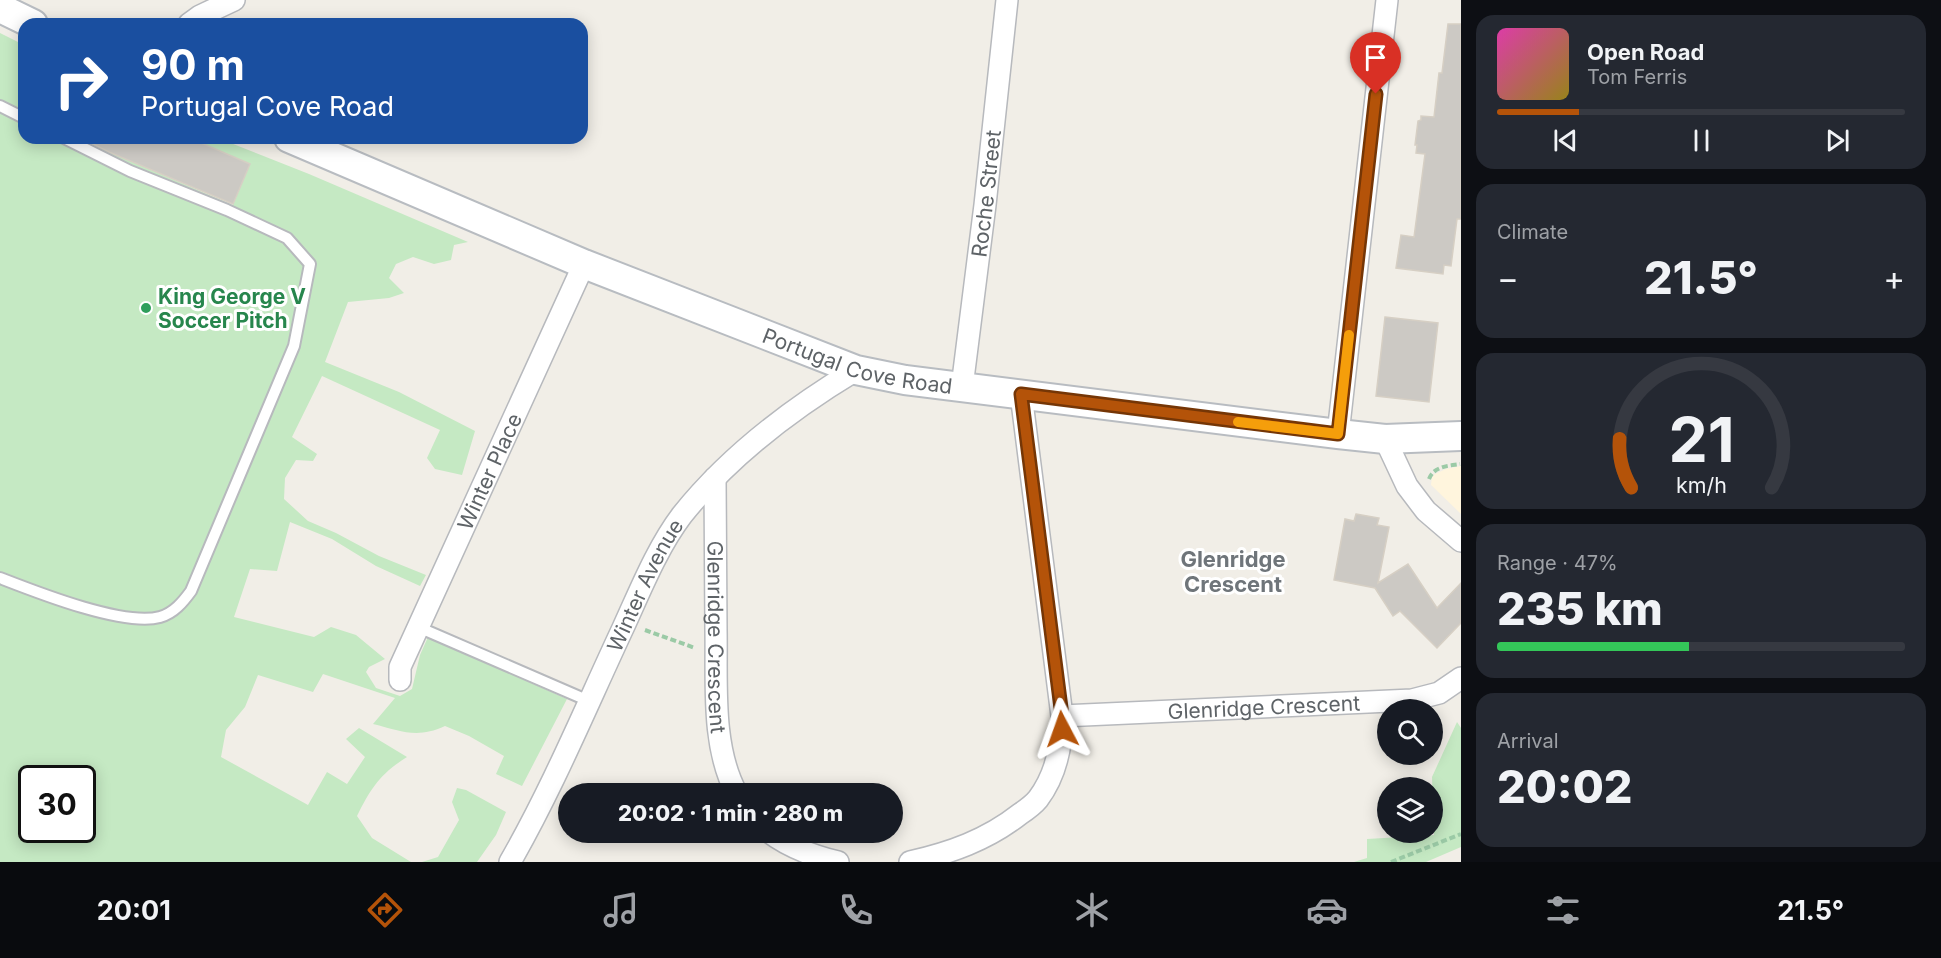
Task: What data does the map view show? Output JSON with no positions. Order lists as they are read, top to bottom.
{
  "streets": {
    "main road": ["Portugal Cove Road"],
    "street": [
      "Roche Street",
      "Winter Place",
      "Winter Avenue",
      "Glenridge Crescent"
    ]
  },
  "crossings": [
    ["Roche Street", "Portugal Cove Road"],
    ["Portugal Cove Road", "Winter Place"],
    ["Portugal Cove Road", "Winter Avenue"],
    ["Winter Avenue", "Glenridge Crescent"]
  ],
  "districts": ["Glenridge Crescent"],
  "places": ["King George V Soccer Pitch"],
  "page": {
    "turn": ["90 m", "Portugal Cove Road"],
    "song": ["Open Road", "Tom Ferris"],
    "tile": [
      "Climate",
      ["Range · 47%", "235 km"],
      ["Arrival", "20:02"]
    ],
    "heat": ["−", "21.5°", "+"],
    "limit": "30",
    "trip": "20:02 · 1 min · 280 m",
    "tabs": ["20:01", "21.5°"],
    "gauge": ["21", "km/h"]
  }
}
